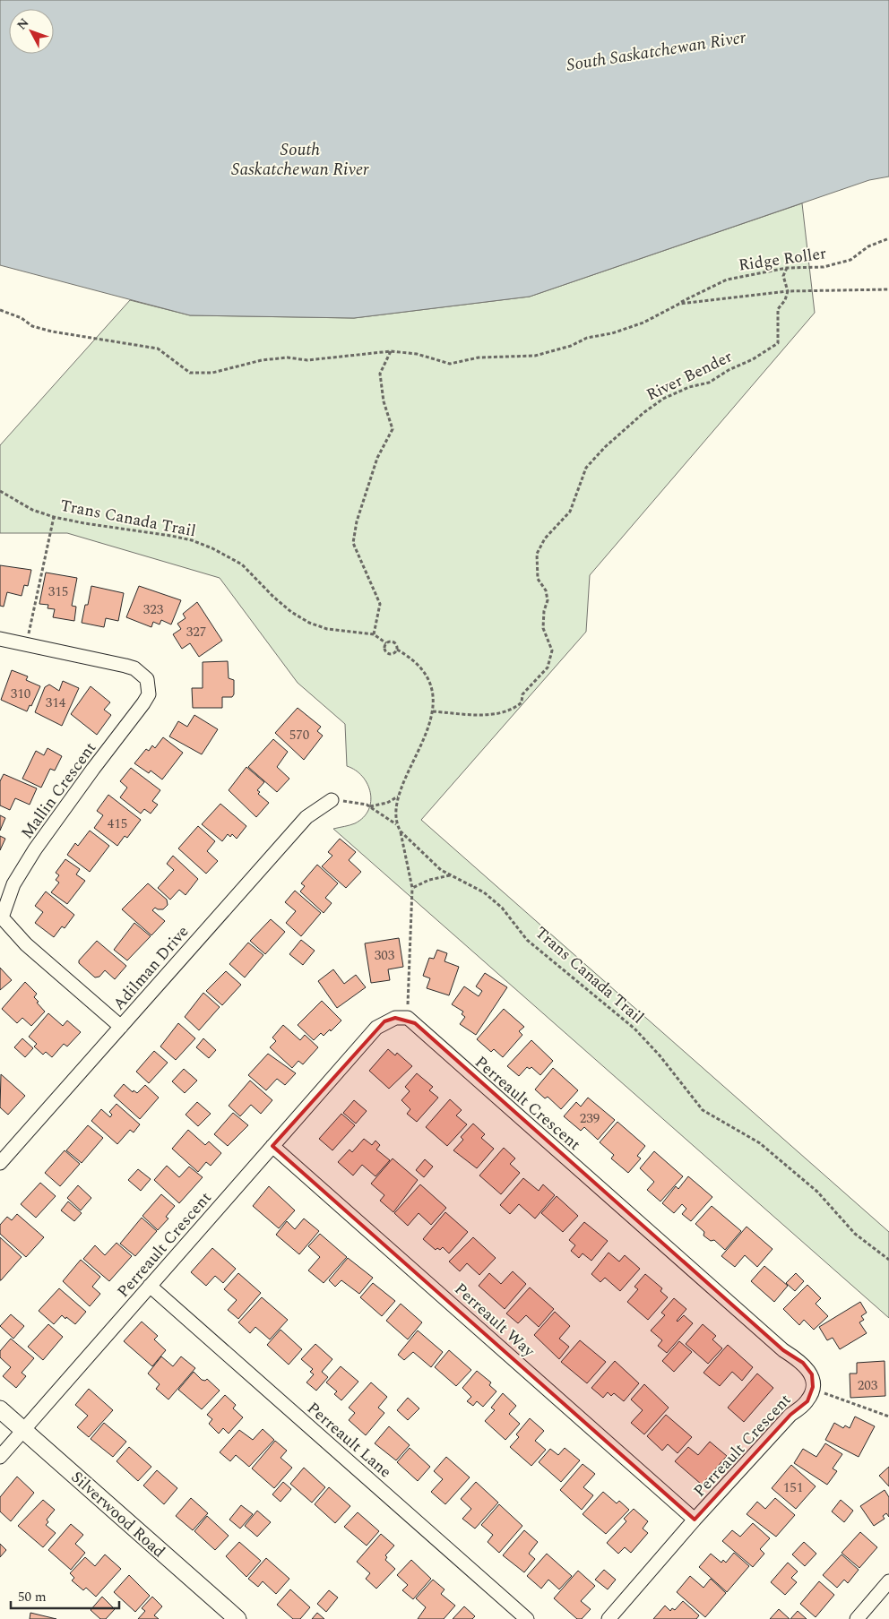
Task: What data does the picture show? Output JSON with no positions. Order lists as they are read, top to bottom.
{
  "streets": {
    "street": [
      "Mallin Crescent",
      "Adilman Drive",
      "Perreault Crescent",
      "Perreault Way",
      "Perreault Lane",
      "Silverwood Road"
    ],
    "path": ["Ridge Roller", "River Bender", "Trans Canada Trail"]
  },
  "crossings": [
    ["River Bender", "Trans Canada Trail"],
    ["Mallin Crescent", "Adilman Drive"],
    ["Perreault Crescent", "Perreault Way"],
    ["Perreault Crescent", "Perreault Lane"],
    ["Perreault Crescent", "Silverwood Road"]
  ],
  "water": ["South Saskatchewan River"],
  "house_numbers": [
    "315",
    "323",
    "327",
    "310",
    "314",
    "570",
    "415",
    "303",
    "239",
    "203",
    "151"
  ],
  "scale_bar": "50 m",
  "north": "top left"
}
